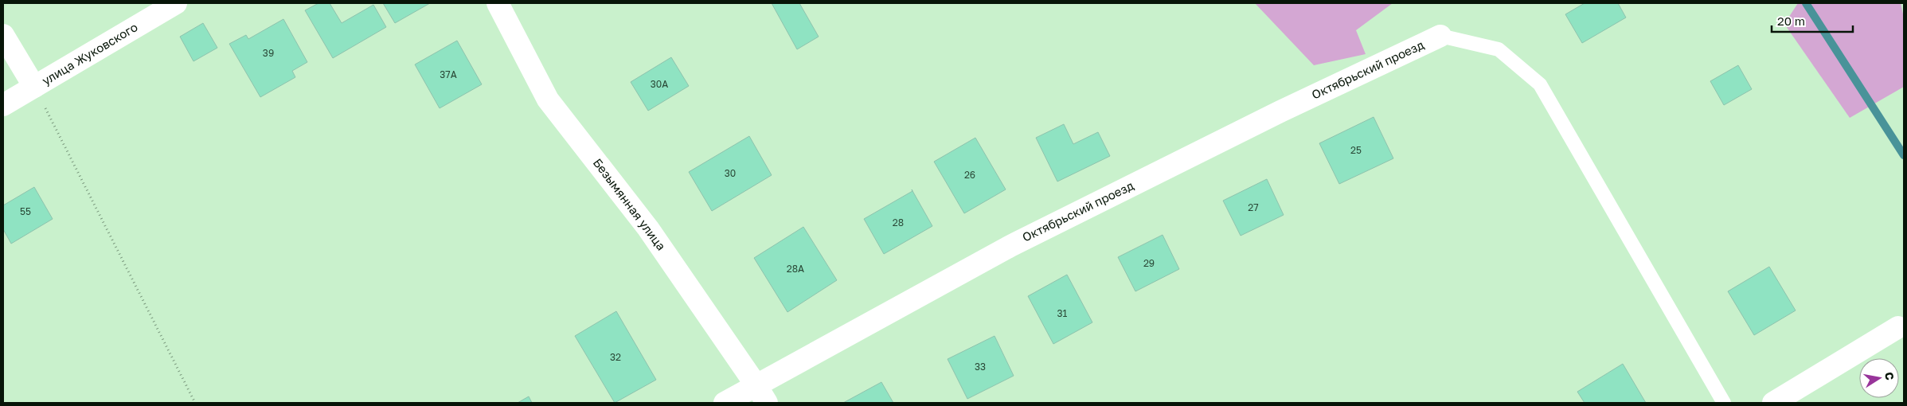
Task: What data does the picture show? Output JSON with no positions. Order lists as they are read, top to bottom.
{
  "streets": {
    "street": ["улица Жуковского", "Октябрьский проезд", "Безымянная улица"]
  },
  "crossings": [
    ["Октябрьский проезд", "Безымянная улица"]
  ],
  "house_numbers": [
    "39",
    "37А",
    "30А",
    "25",
    "30",
    "26",
    "27",
    "55",
    "28",
    "29",
    "28А",
    "31",
    "32",
    "33"
  ],
  "scale_bar": "20 m",
  "north": "right"
}
